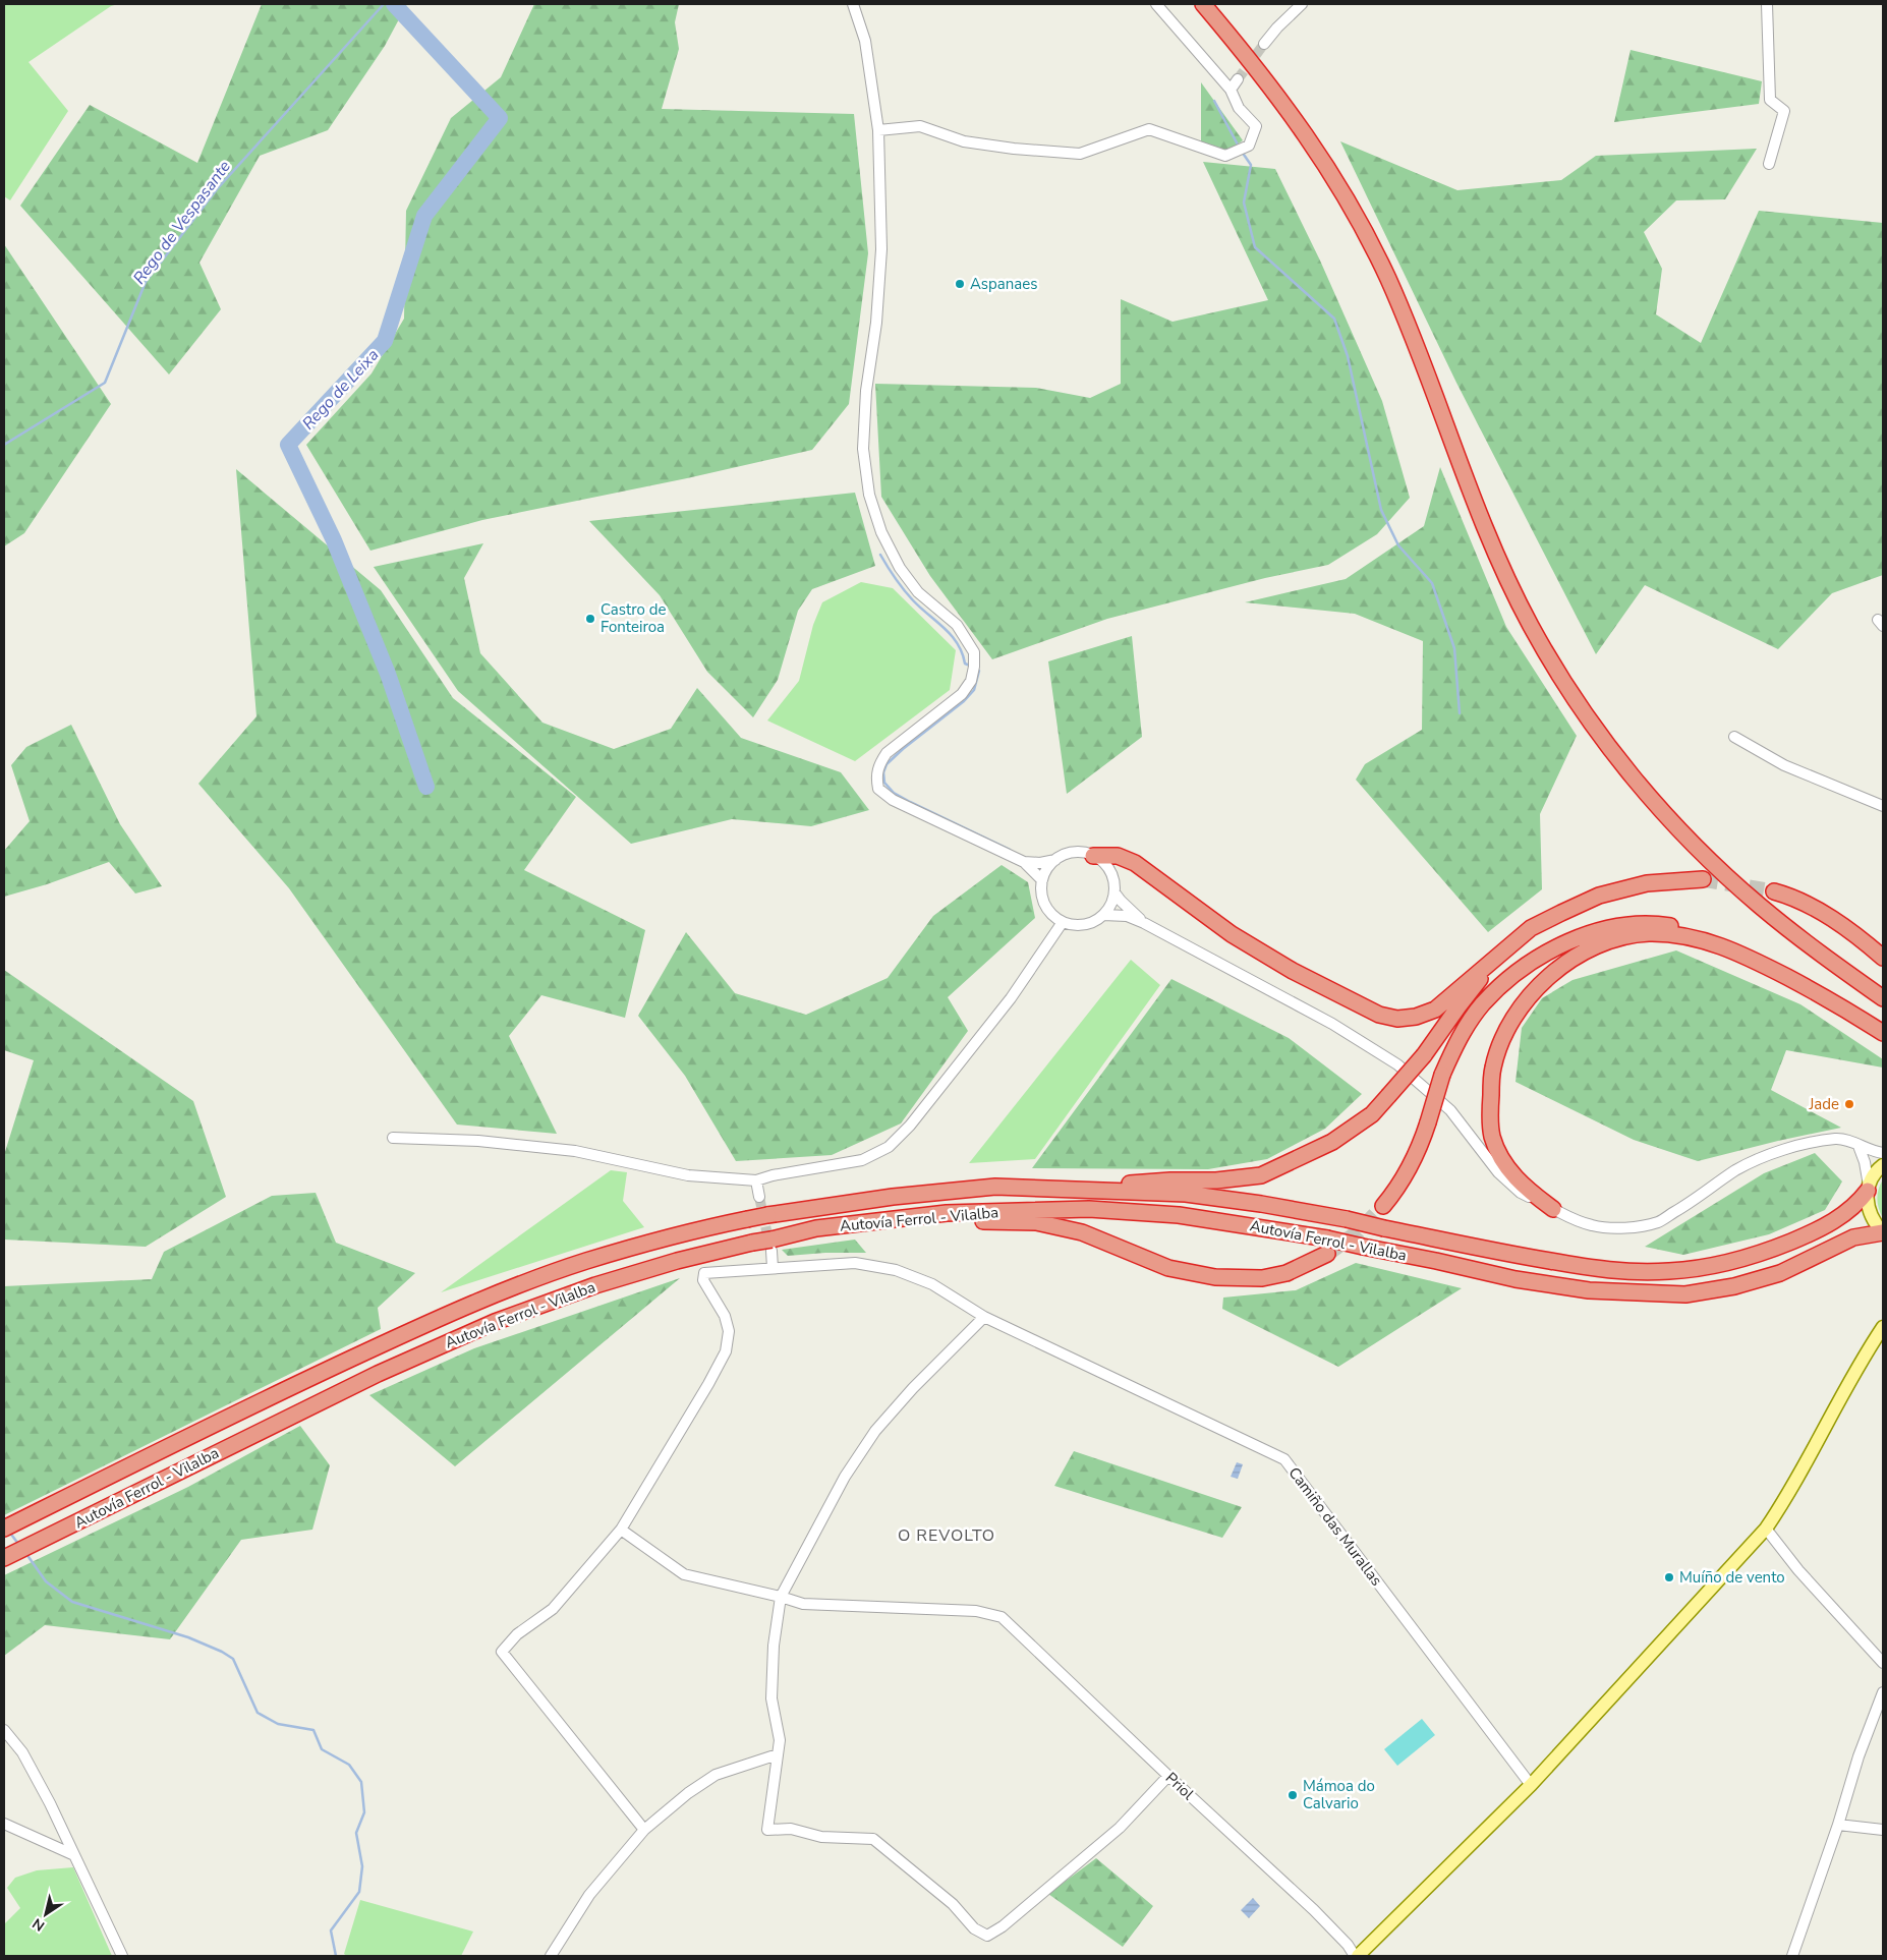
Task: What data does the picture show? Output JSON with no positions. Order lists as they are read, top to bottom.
{
  "streets": {
    "highway": ["Autovía Ferrol - Vilalba"],
    "street": ["Camiño das Murallas", "Priol"]
  },
  "districts": ["O REVOLTO"],
  "water": ["Rego de Vespasante", "Rego de Leixa"],
  "places": [
    "Aspanaes",
    "Castro de Fonteiroa",
    "Jade",
    "Muíño de vento",
    "Mámoa do Calvario"
  ],
  "north": "bottom left"
}
